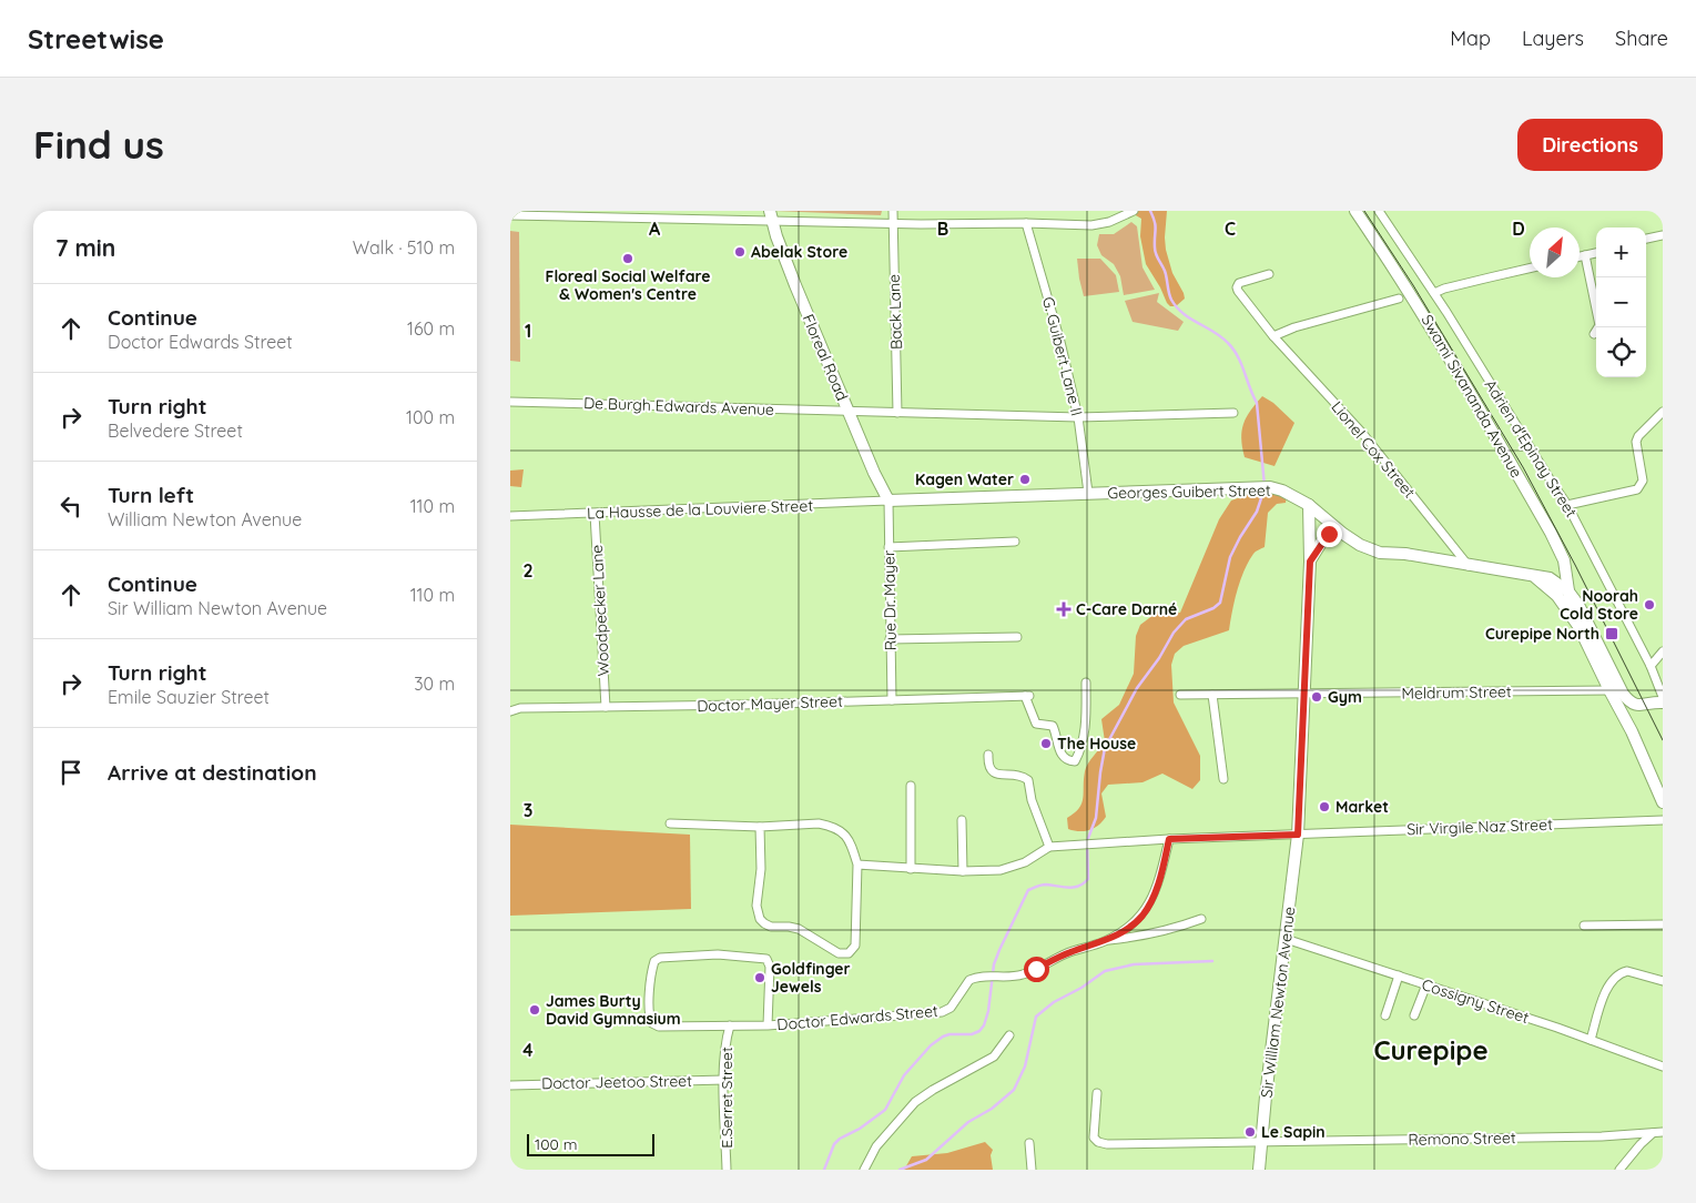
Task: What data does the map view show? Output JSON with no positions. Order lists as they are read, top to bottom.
{
  "streets": {
    "main road": [
      "Floreal Road",
      "Swami Sivananda Avenue",
      "Georges Guibert Street",
      "Sir William Newton Avenue"
    ],
    "street": [
      "Back Lane",
      "G. Guibert Lane II",
      "De Burgh Edwards Avenue",
      "Adrien d'Epinay Street",
      "Lionel Cox Street",
      "La Hausse de la Louviere Street",
      "Rue Dr. Mayer",
      "Woodpecker Lane",
      "Meldrum Street",
      "Doctor Mayer Street",
      "Sir Virgile Naz Street",
      "Cossigny Street",
      "Doctor Edwards Street",
      "Doctor Jeetoo Street",
      "E.Serret Street",
      "Remono Street"
    ]
  },
  "crossings": [
    ["Back Lane", "De Burgh Edwards Avenue"],
    ["G. Guibert Lane II", "De Burgh Edwards Avenue"],
    ["G. Guibert Lane II", "Georges Guibert Street"],
    ["Floreal Road", "De Burgh Edwards Avenue"],
    ["Floreal Road", "Georges Guibert Street"],
    ["Floreal Road", "La Hausse de la Louviere Street"],
    ["Floreal Road", "Rue Dr. Mayer"],
    ["Swami Sivananda Avenue", "Georges Guibert Street"],
    ["Lionel Cox Street", "Georges Guibert Street"],
    ["Georges Guibert Street", "La Hausse de la Louviere Street"],
    ["Georges Guibert Street", "Rue Dr. Mayer"],
    ["Georges Guibert Street", "Meldrum Street"],
    ["La Hausse de la Louviere Street", "Rue Dr. Mayer"],
    ["La Hausse de la Louviere Street", "Woodpecker Lane"],
    ["Rue Dr. Mayer", "Doctor Mayer Street"],
    ["Woodpecker Lane", "Doctor Mayer Street"],
    ["Meldrum Street", "Sir William Newton Avenue"],
    ["Sir Virgile Naz Street", "Sir William Newton Avenue"],
    ["Sir Virgile Naz Street", "Doctor Edwards Street"],
    ["Cossigny Street", "Sir William Newton Avenue"],
    ["Sir William Newton Avenue", "Remono Street"],
    ["Doctor Edwards Street", "E.Serret Street"],
    ["Doctor Jeetoo Street", "E.Serret Street"]
  ],
  "districts": ["Curepipe"],
  "places": {
    "other": [
      "Abelak Store",
      "Floreal Social Welfare & Women's Centre",
      "Kagen Water",
      "Noorah Cold Store",
      "Gym",
      "The House",
      "Market",
      "Goldfinger Jewels",
      "James Burty David Gymnasium",
      "Le Sapin"
    ],
    "health": ["C-Care Darné"],
    "transit": ["Curepipe North"]
  },
  "scale_bar": "100 m",
  "north": "top right",
  "page": {
    "header": "Streetwise",
    "nav": ["Map", "Layers", "Share"],
    "buttons": "Directions",
    "title": "Find us",
    "heading": ["7 min", "Walk · 510 m"],
    "map_buttons": ["+", "−"],
    "list": [
      ["Continue", "Doctor Edwards Street", "160 m"],
      ["Turn right", "Belvedere Street", "100 m"],
      ["Turn left", "William Newton Avenue", "110 m"],
      ["Continue", "Sir William Newton Avenue", "110 m"],
      ["Turn right", "Emile Sauzier Street", "30 m"],
      "Arrive at destination"
    ],
    "scale": "100 m"
  },
  "grid": {
    "columns": [
      "A",
      "B",
      "C",
      "D"
    ],
    "rows": [
      "1",
      "2",
      "3",
      "4"
    ]
  }
}
